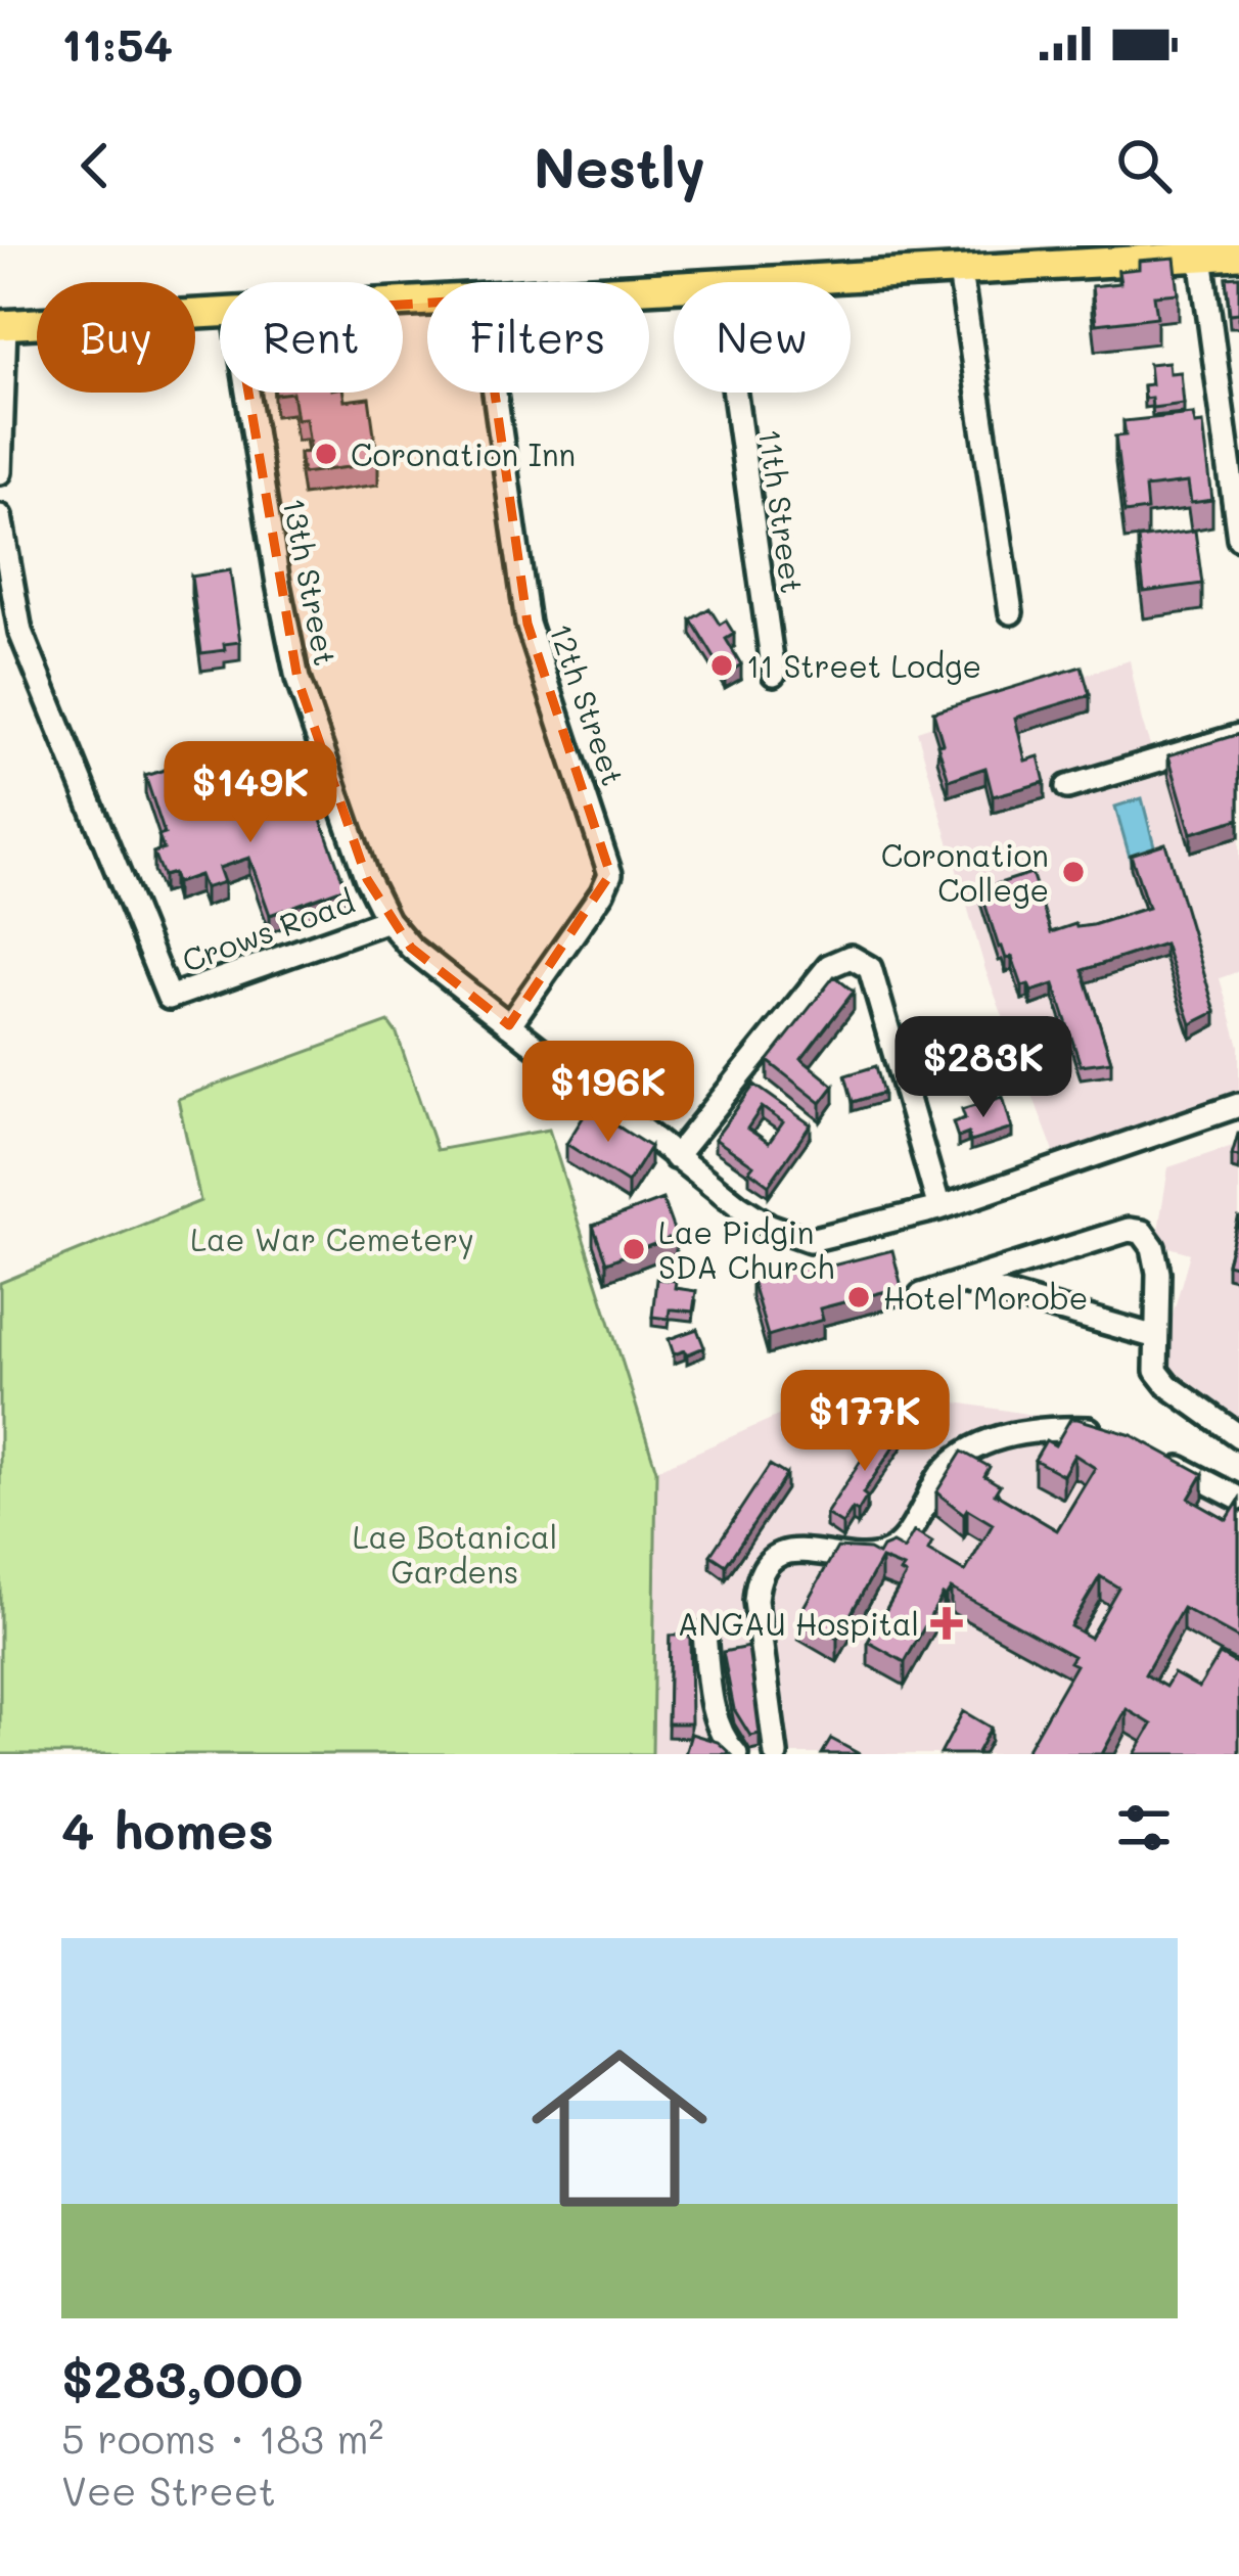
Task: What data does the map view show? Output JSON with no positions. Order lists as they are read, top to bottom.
{
  "streets": {
    "street": [
      "11th Street",
      "13th Street",
      "12th Street",
      "Crows Road"
    ]
  },
  "crossings": [
    ["13th Street", "Crows Road"]
  ],
  "parks": ["Lae War Cemetery", "Lae Botanical Gardens"],
  "places": {
    "other": [
      "Coronation Inn",
      "11 Street Lodge",
      "Coronation College",
      "Lae Pidgin SDA Church",
      "Hotel Morobe"
    ],
    "health": ["ANGAU Hospital"]
  },
  "page": {
    "status": "11:54",
    "header": "Nestly",
    "chip": [
      "Buy",
      "Rent",
      "Filters",
      "New"
    ],
    "price": [
      "$149K",
      "$283K",
      "$196K",
      "$177K"
    ],
    "heading": "4 homes",
    "list": [
      {
        "name": "$283,000",
        "note": "5 rooms · 183 m² · Vee Street"
      }
    ]
  }
}
